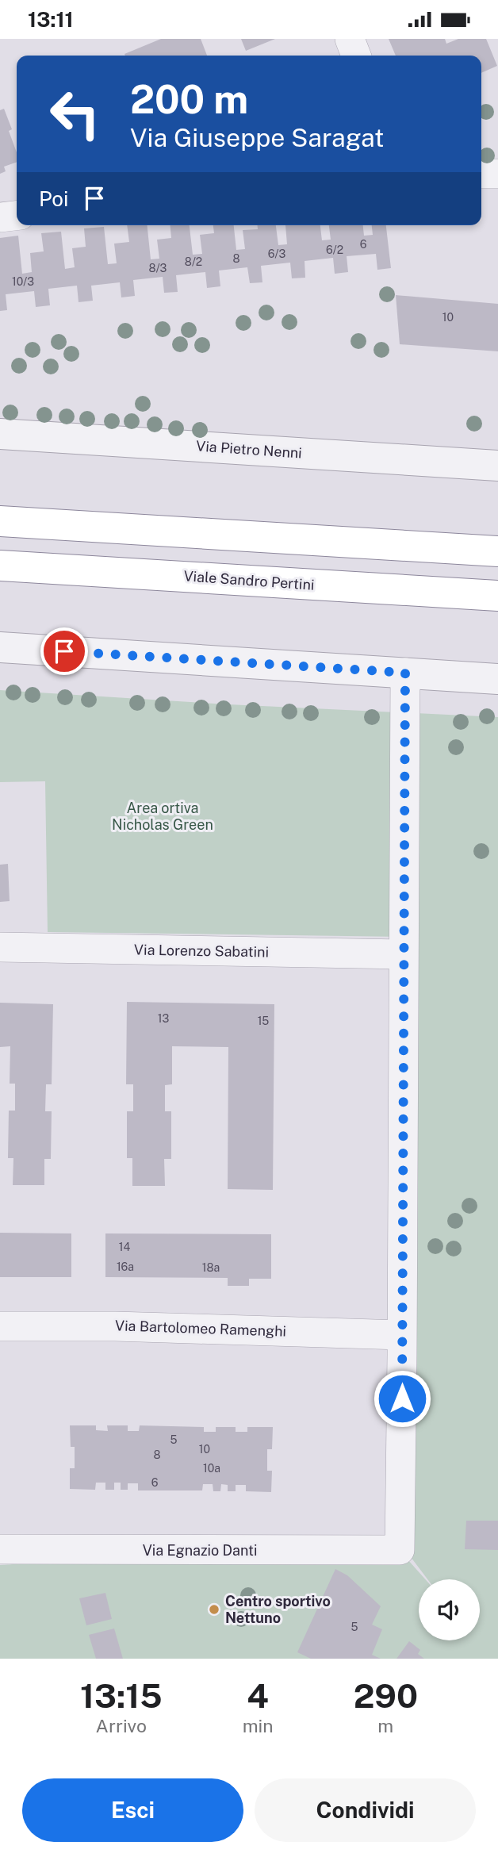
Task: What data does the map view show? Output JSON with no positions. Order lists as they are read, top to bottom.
{
  "streets": {
    "highway": ["Viale Sandro Pertini"],
    "street": [
      "Via Pietro Nenni",
      "Via Lorenzo Sabatini",
      "Via Bartolomeo Ramenghi",
      "Via Egnazio Danti"
    ]
  },
  "crossings": [
    ["Via Bartolomeo Ramenghi", "Via Egnazio Danti"]
  ],
  "parks": ["Area ortiva Nicholas Green"],
  "places": ["Centro sportivo Nettuno"],
  "house_numbers": [
    "6",
    "6/2",
    "6/3",
    "8",
    "8/2",
    "8/3",
    "10/3",
    "10",
    "13",
    "15",
    "14",
    "16a",
    "18a",
    "5",
    "10",
    "8",
    "10a",
    "6",
    "5"
  ],
  "page": {
    "status": "13:11",
    "turn": ["200 m", "Via Giuseppe Saragat"],
    "then": "Poi",
    "eta": [
      "13:15",
      "Arrivo",
      "4",
      "min",
      "290",
      "m"
    ],
    "buttons": ["Esci", "Condividi"]
  }
}
